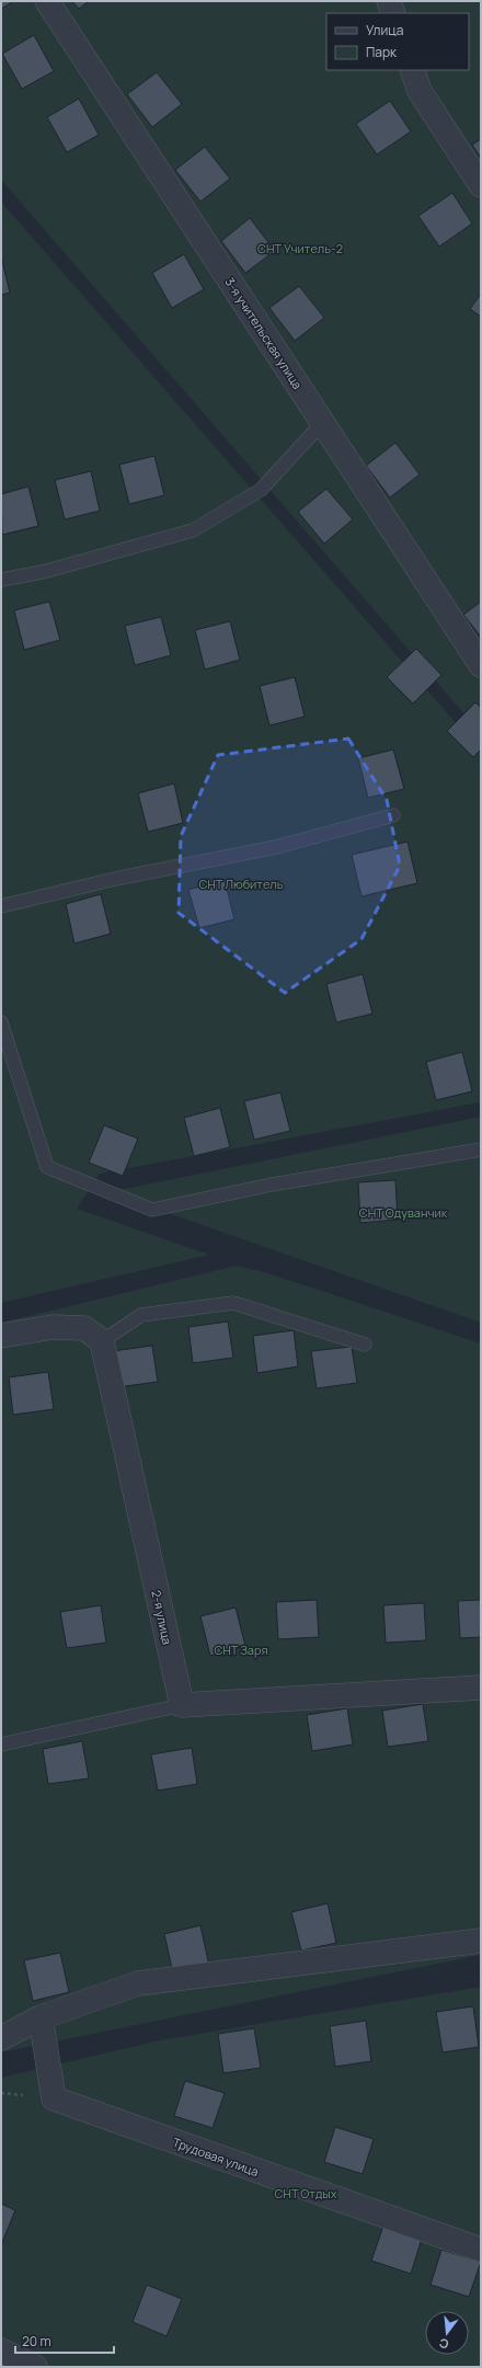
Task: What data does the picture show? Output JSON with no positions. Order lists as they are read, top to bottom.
{
  "streets": {
    "street": ["3-я учительская улица", "2-я улица", "Трудовая улица"]
  },
  "parks": [
    "СНТ Учитель-2",
    "СНТ Любитель",
    "СНТ Одуванчик",
    "СНТ Заря",
    "СНТ Отдых"
  ],
  "legend": ["Улица", "Парк"],
  "scale_bar": "20 m",
  "north": "bottom"
}
